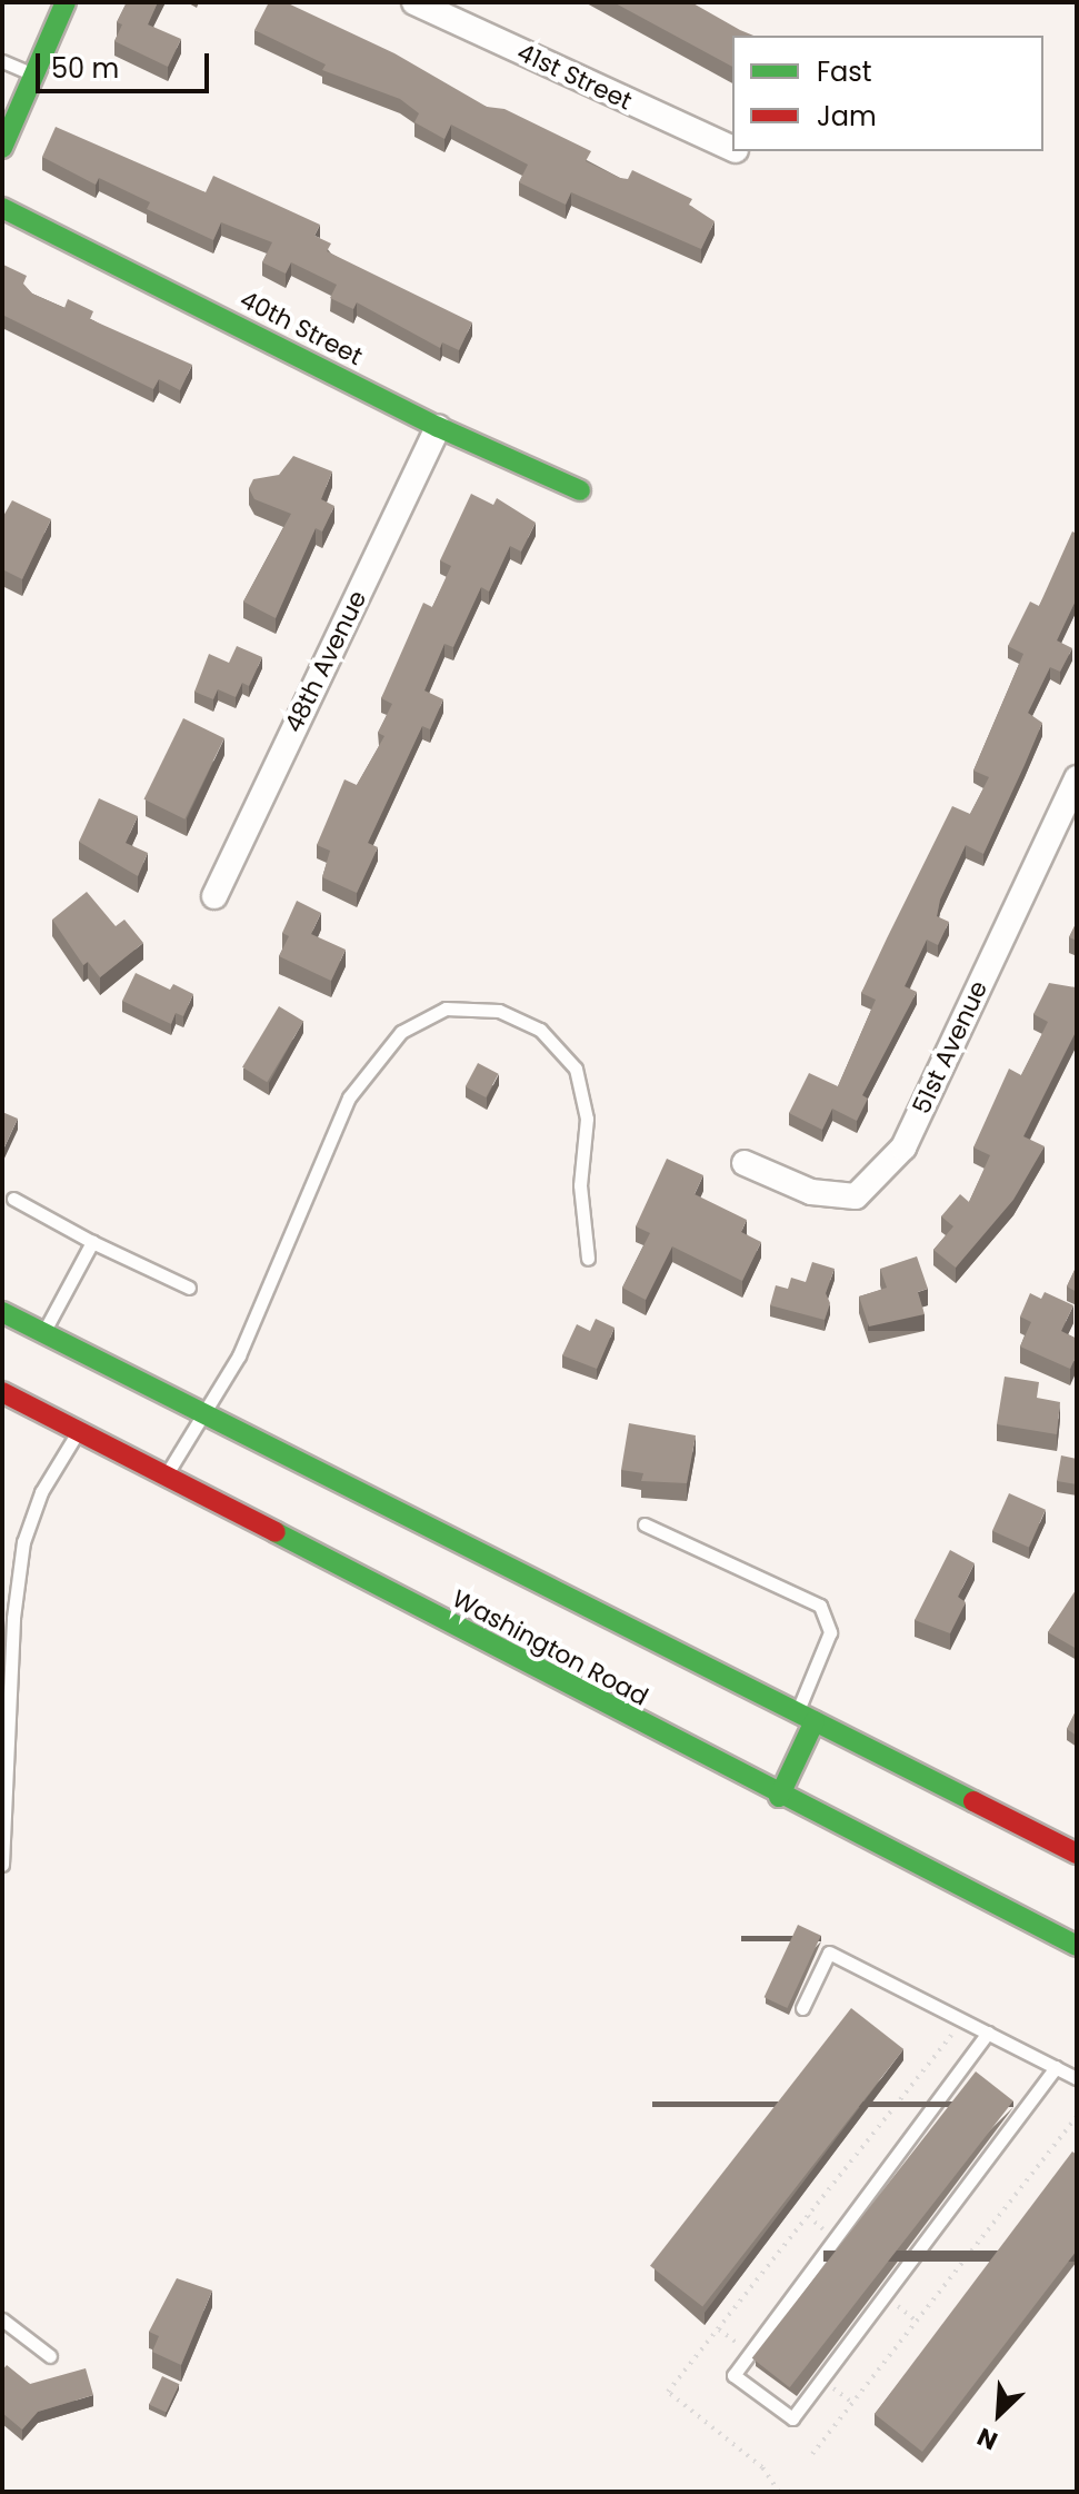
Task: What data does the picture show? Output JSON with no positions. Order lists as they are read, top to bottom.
{
  "streets": {
    "main road": ["40th Street", "Washington Road"],
    "street": ["41st Street", "48th Avenue", "51st Avenue"]
  },
  "crossings": [
    ["40th Street", "48th Avenue"]
  ],
  "legend": ["Fast", "Jam"],
  "scale_bar": "50 m",
  "north": "bottom left"
}
